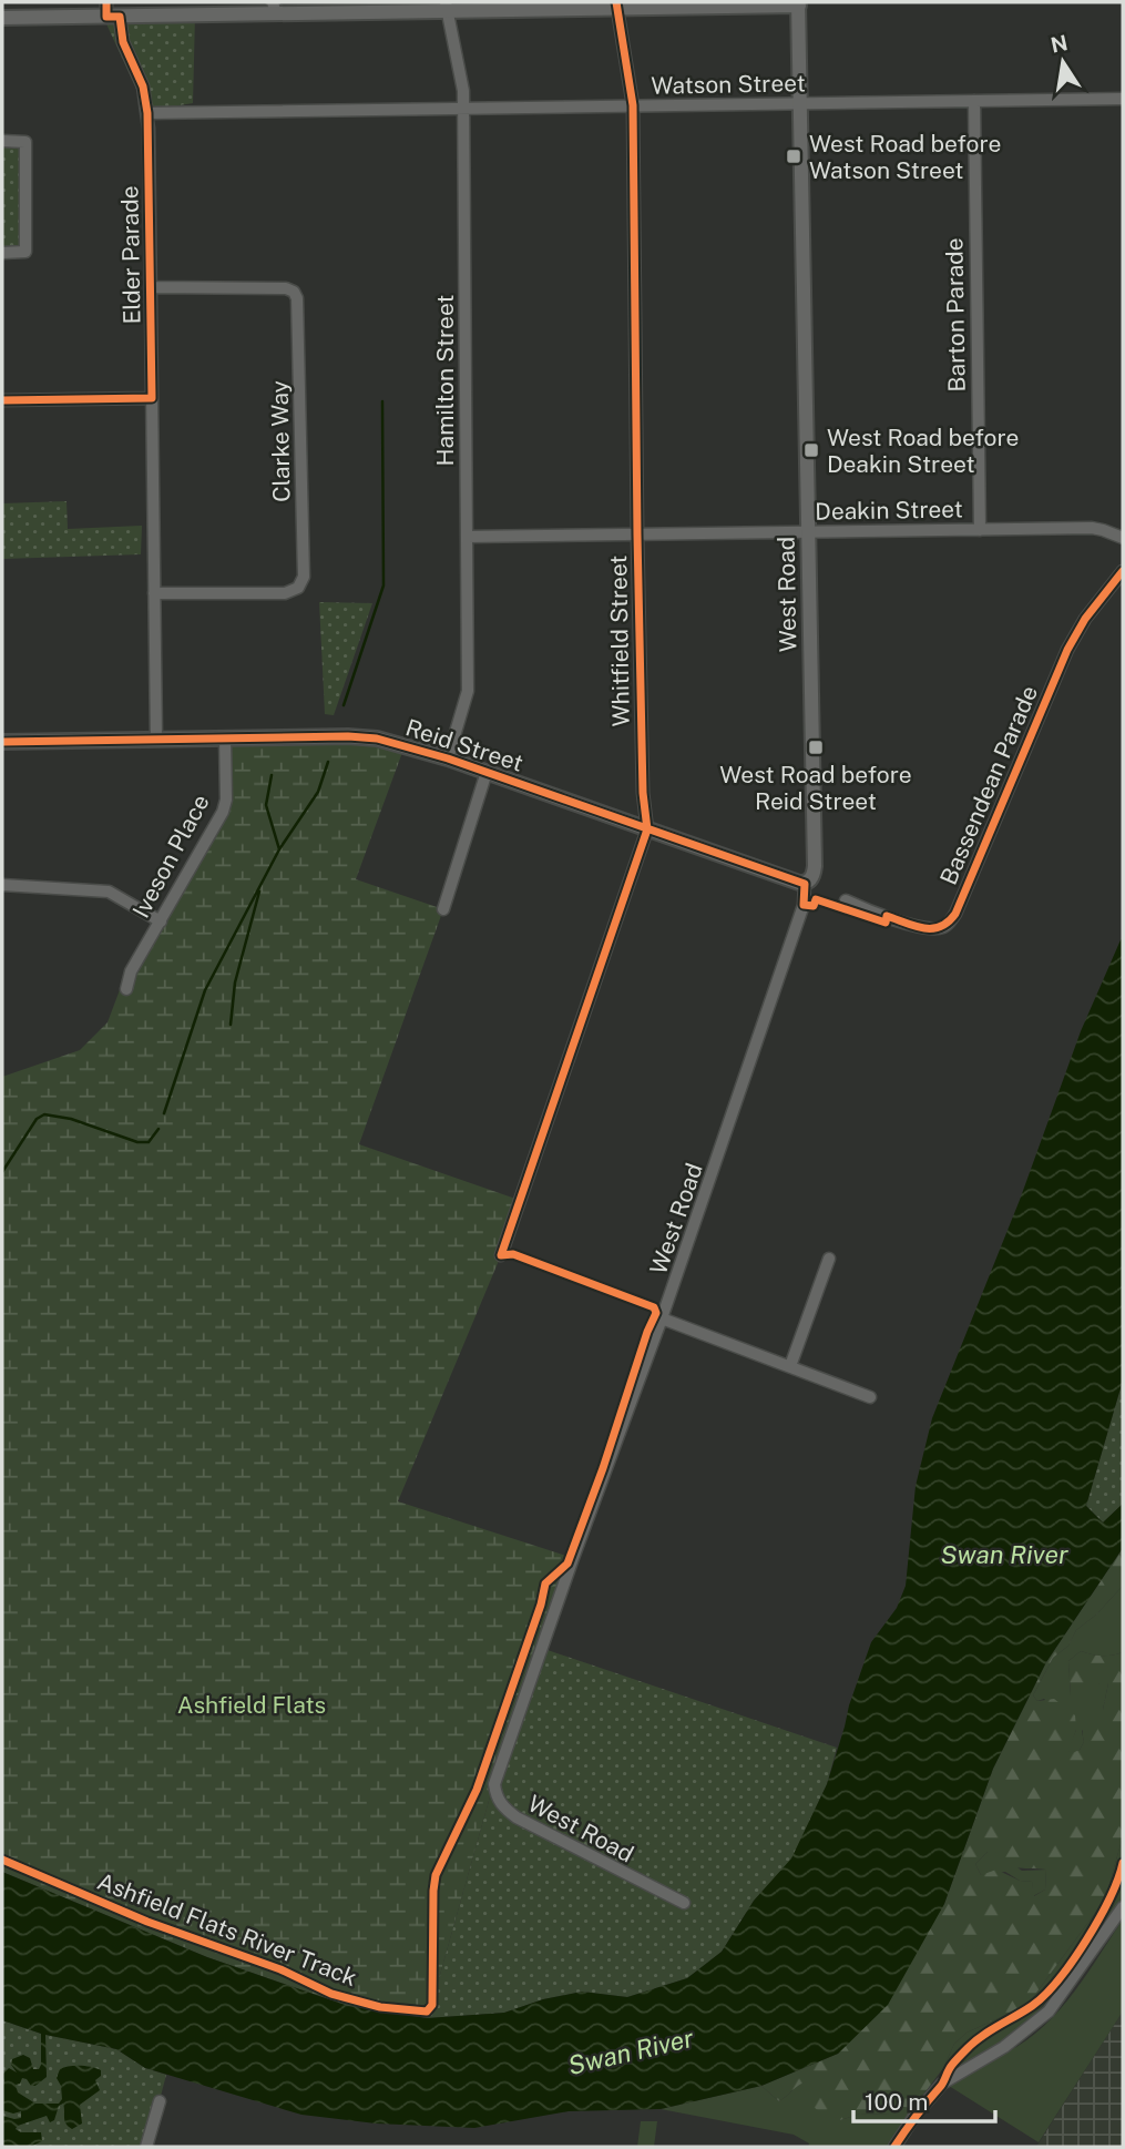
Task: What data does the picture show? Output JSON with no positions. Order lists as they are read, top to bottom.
{
  "streets": {
    "street": [
      "Watson Street",
      "Elder Parade",
      "Barton Parade",
      "Hamilton Street",
      "Clarke Way",
      "Deakin Street",
      "West Road",
      "Whitfield Street",
      "Reid Street",
      "Bassendean Parade",
      "Iveson Place"
    ],
    "cycle path": ["Ashfield Flats River Track"]
  },
  "crossings": [
    ["Watson Street", "Elder Parade"],
    ["Watson Street", "Barton Parade"],
    ["Watson Street", "Hamilton Street"],
    ["Watson Street", "West Road"],
    ["Watson Street", "Whitfield Street"],
    ["Elder Parade", "Clarke Way"],
    ["Elder Parade", "Reid Street"],
    ["Barton Parade", "Deakin Street"],
    ["Hamilton Street", "Deakin Street"],
    ["Hamilton Street", "Reid Street"],
    ["Deakin Street", "West Road"],
    ["Deakin Street", "Whitfield Street"],
    ["West Road", "Reid Street"],
    ["Whitfield Street", "Reid Street"],
    ["Reid Street", "Iveson Place"]
  ],
  "water": ["Swan River"],
  "parks": ["Ashfield Flats"],
  "places": {
    "transit": ["West Road before Watson Street", "West Road before Deakin Street", "West Road before Reid Street"]
  },
  "scale_bar": "100 m",
  "north": "top"
}
